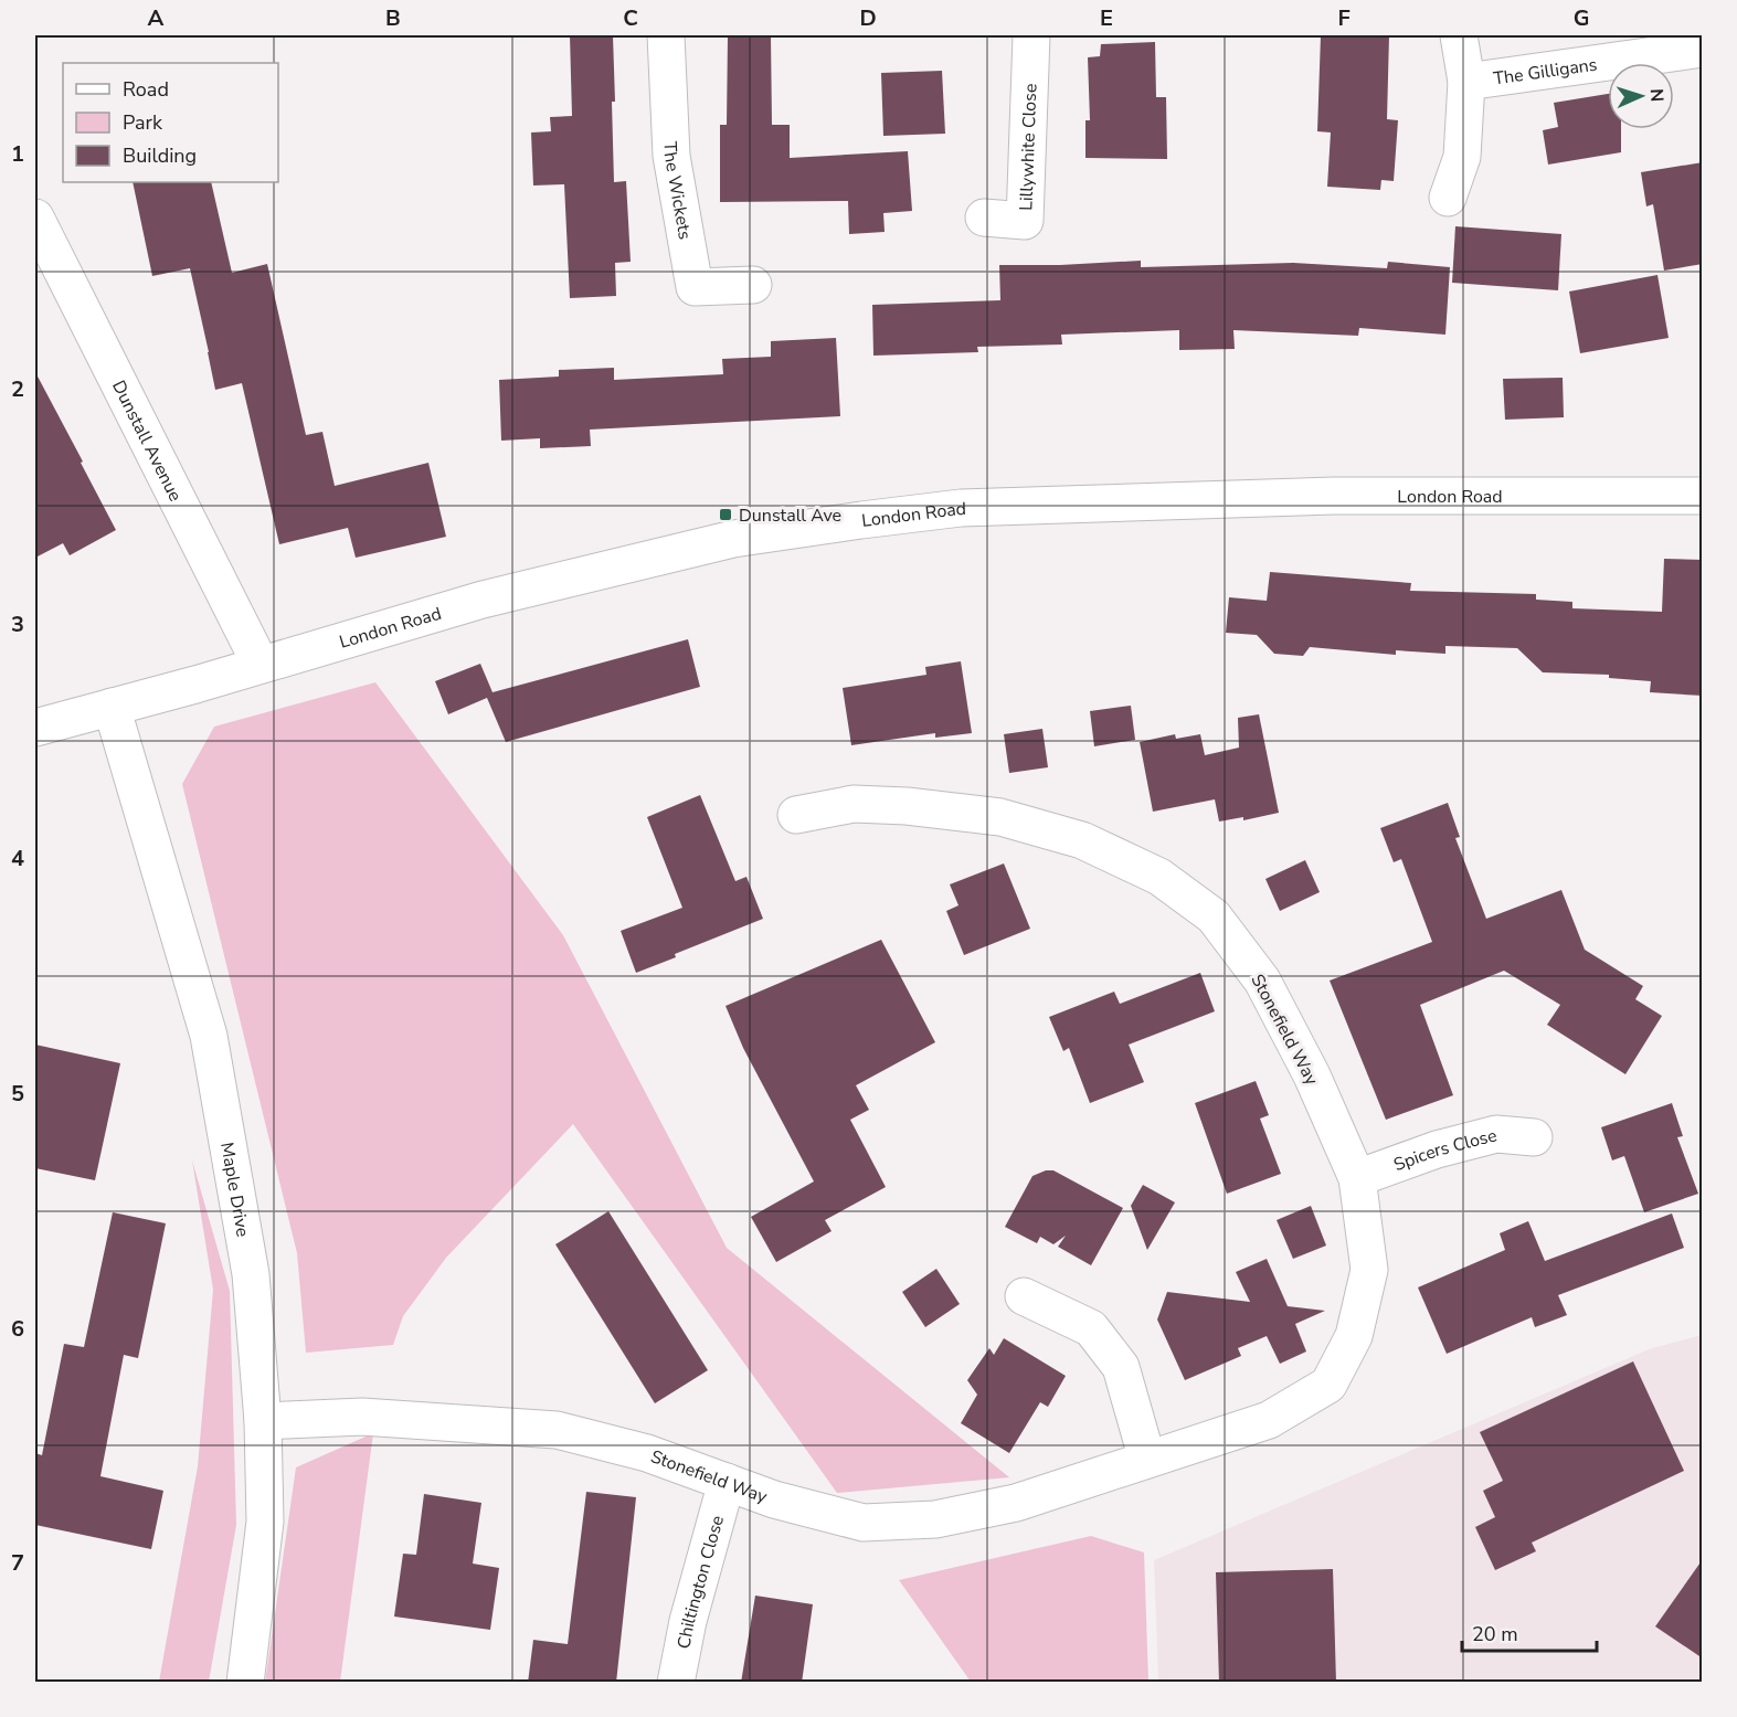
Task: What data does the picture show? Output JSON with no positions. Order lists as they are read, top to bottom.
{
  "streets": {
    "street": [
      "The Gilligans",
      "Lillywhite Close",
      "The Wickets",
      "Dunstall Avenue",
      "London Road",
      "Stonefield Way",
      "Spicers Close",
      "Maple Drive",
      "Chiltington Close"
    ]
  },
  "crossings": [
    ["Dunstall Avenue", "London Road"],
    ["London Road", "Maple Drive"],
    ["Stonefield Way", "Spicers Close"],
    ["Stonefield Way", "Maple Drive"],
    ["Stonefield Way", "Chiltington Close"]
  ],
  "places": {
    "transit": ["Dunstall Ave"]
  },
  "legend": ["Road", "Park", "Building"],
  "scale_bar": "20 m",
  "north": "right",
  "grid": {
    "columns": [
      "A",
      "B",
      "C",
      "D",
      "E",
      "F",
      "G"
    ],
    "rows": [
      "1",
      "2",
      "3",
      "4",
      "5",
      "6",
      "7"
    ]
  }
}
